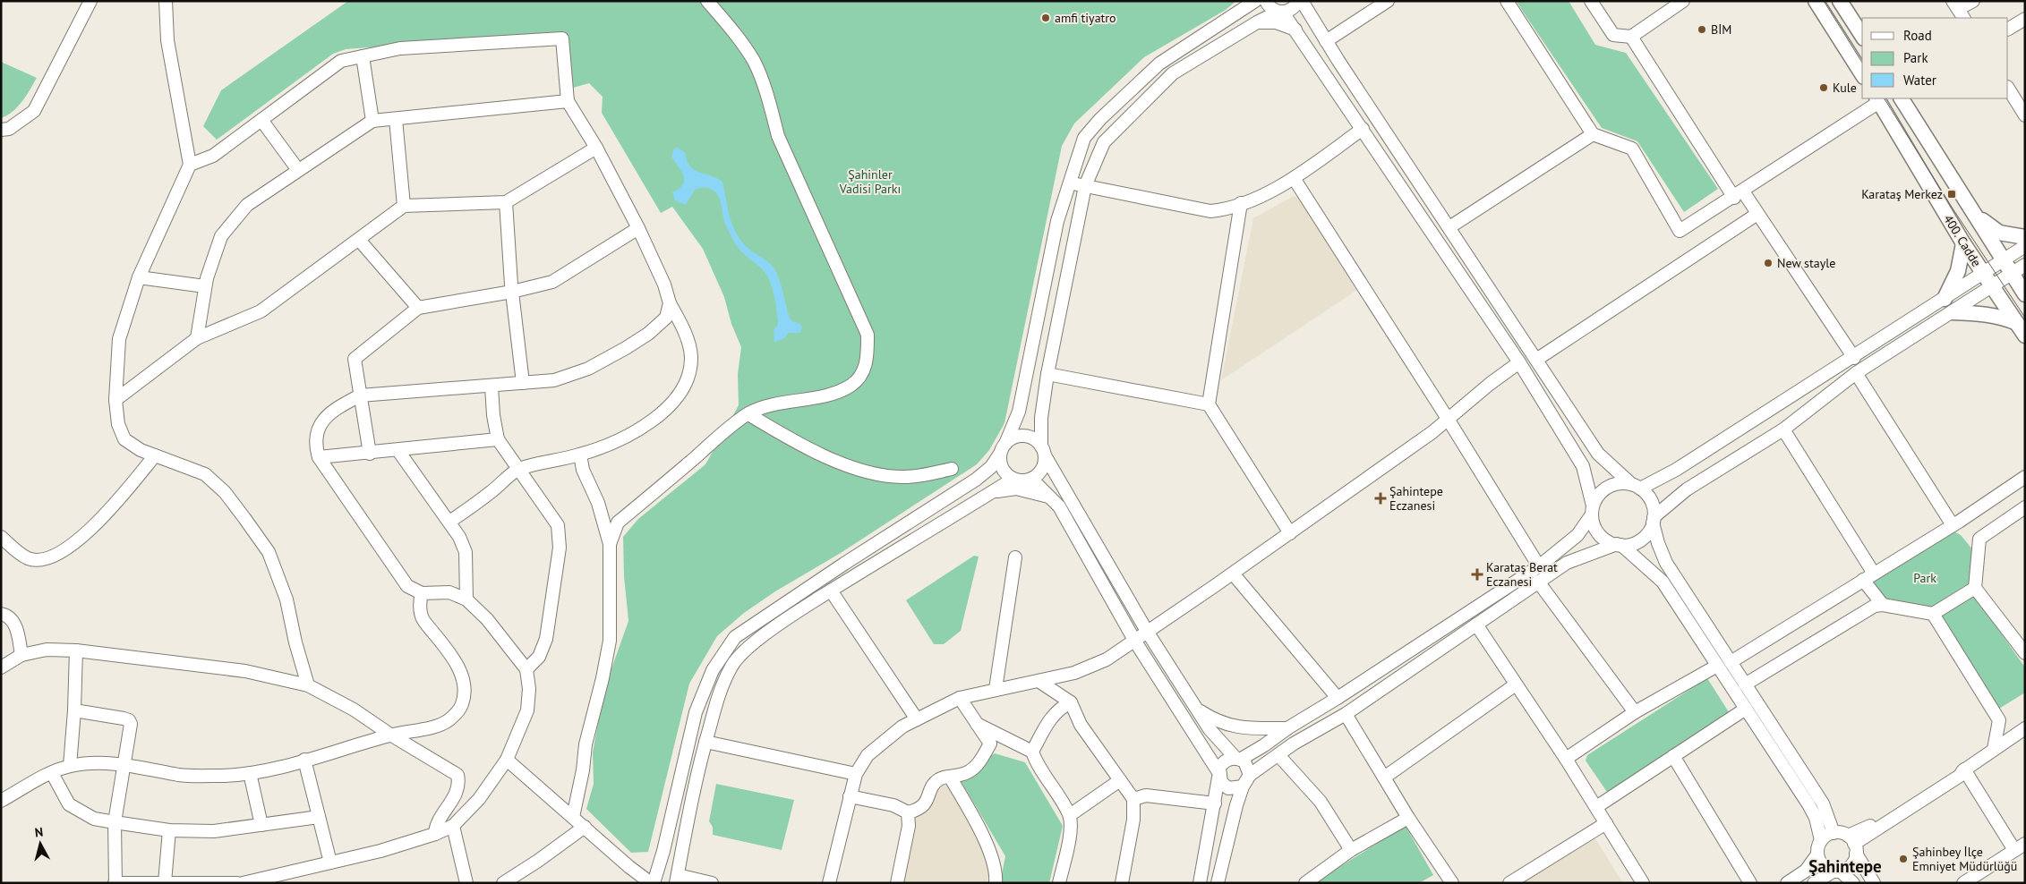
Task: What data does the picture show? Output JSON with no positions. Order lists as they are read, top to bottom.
{
  "streets": {
    "main road": ["400. Cadde"]
  },
  "districts": ["Şahintepe"],
  "parks": ["Şahinler Vadisi Parkı", "Park"],
  "places": {
    "other": [
      "amfi tiyatro",
      "BİM",
      "Kule",
      "New stayle",
      "Şahinbey İlçe Emniyet Müdürlüğü"
    ],
    "transit": ["Karataş Merkez"],
    "health": ["Şahintepe Eczanesi", "Karataş Berat Eczanesi"]
  },
  "legend": ["Road", "Park", "Water"],
  "north": "top"
}
